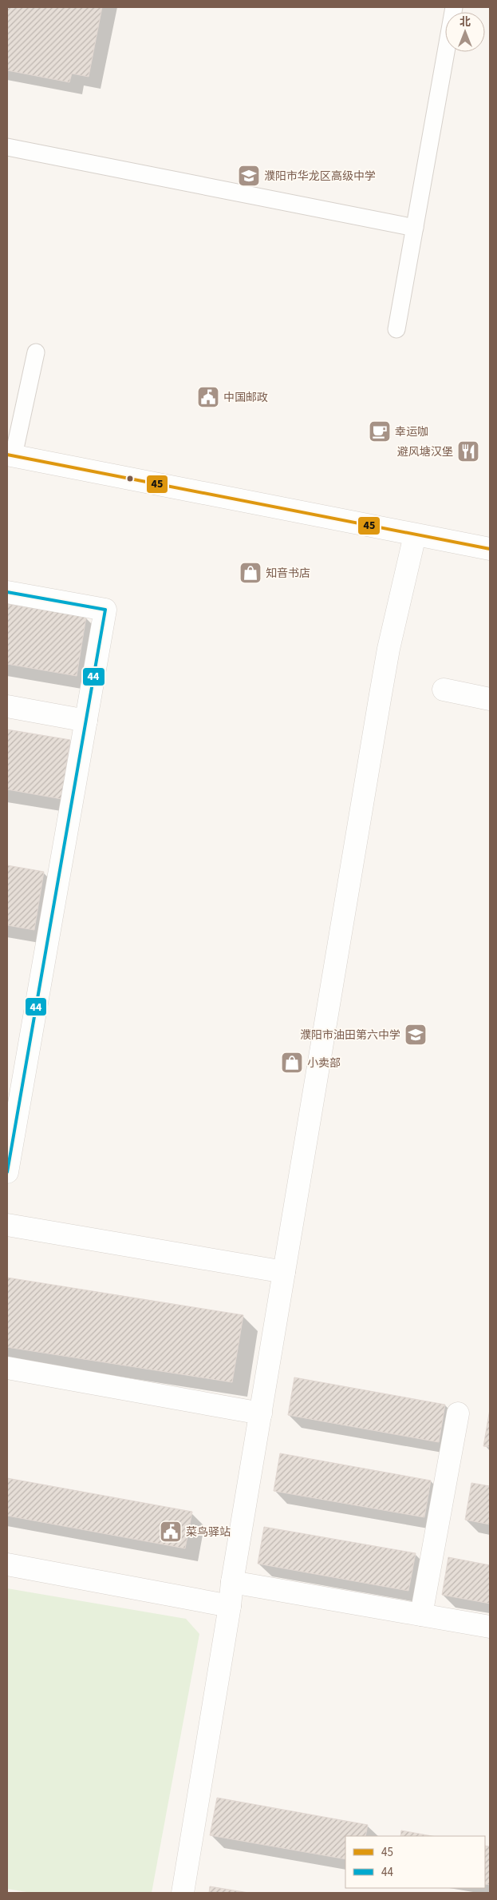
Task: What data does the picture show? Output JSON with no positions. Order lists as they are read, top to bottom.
{
  "places": {
    "school or university": ["濮阳市华龙区高级中学", "濮阳市油田第六中学"],
    "public building": ["中国邮政", "菜鸟驿站"],
    "cafe": ["幸运咖"],
    "restaurant": ["避风塘汉堡"],
    "shop": ["知音书店", "小卖部"]
  },
  "lines": ["transit line 45", "transit line 44"],
  "legend": ["45", "44"],
  "north": "top"
}
